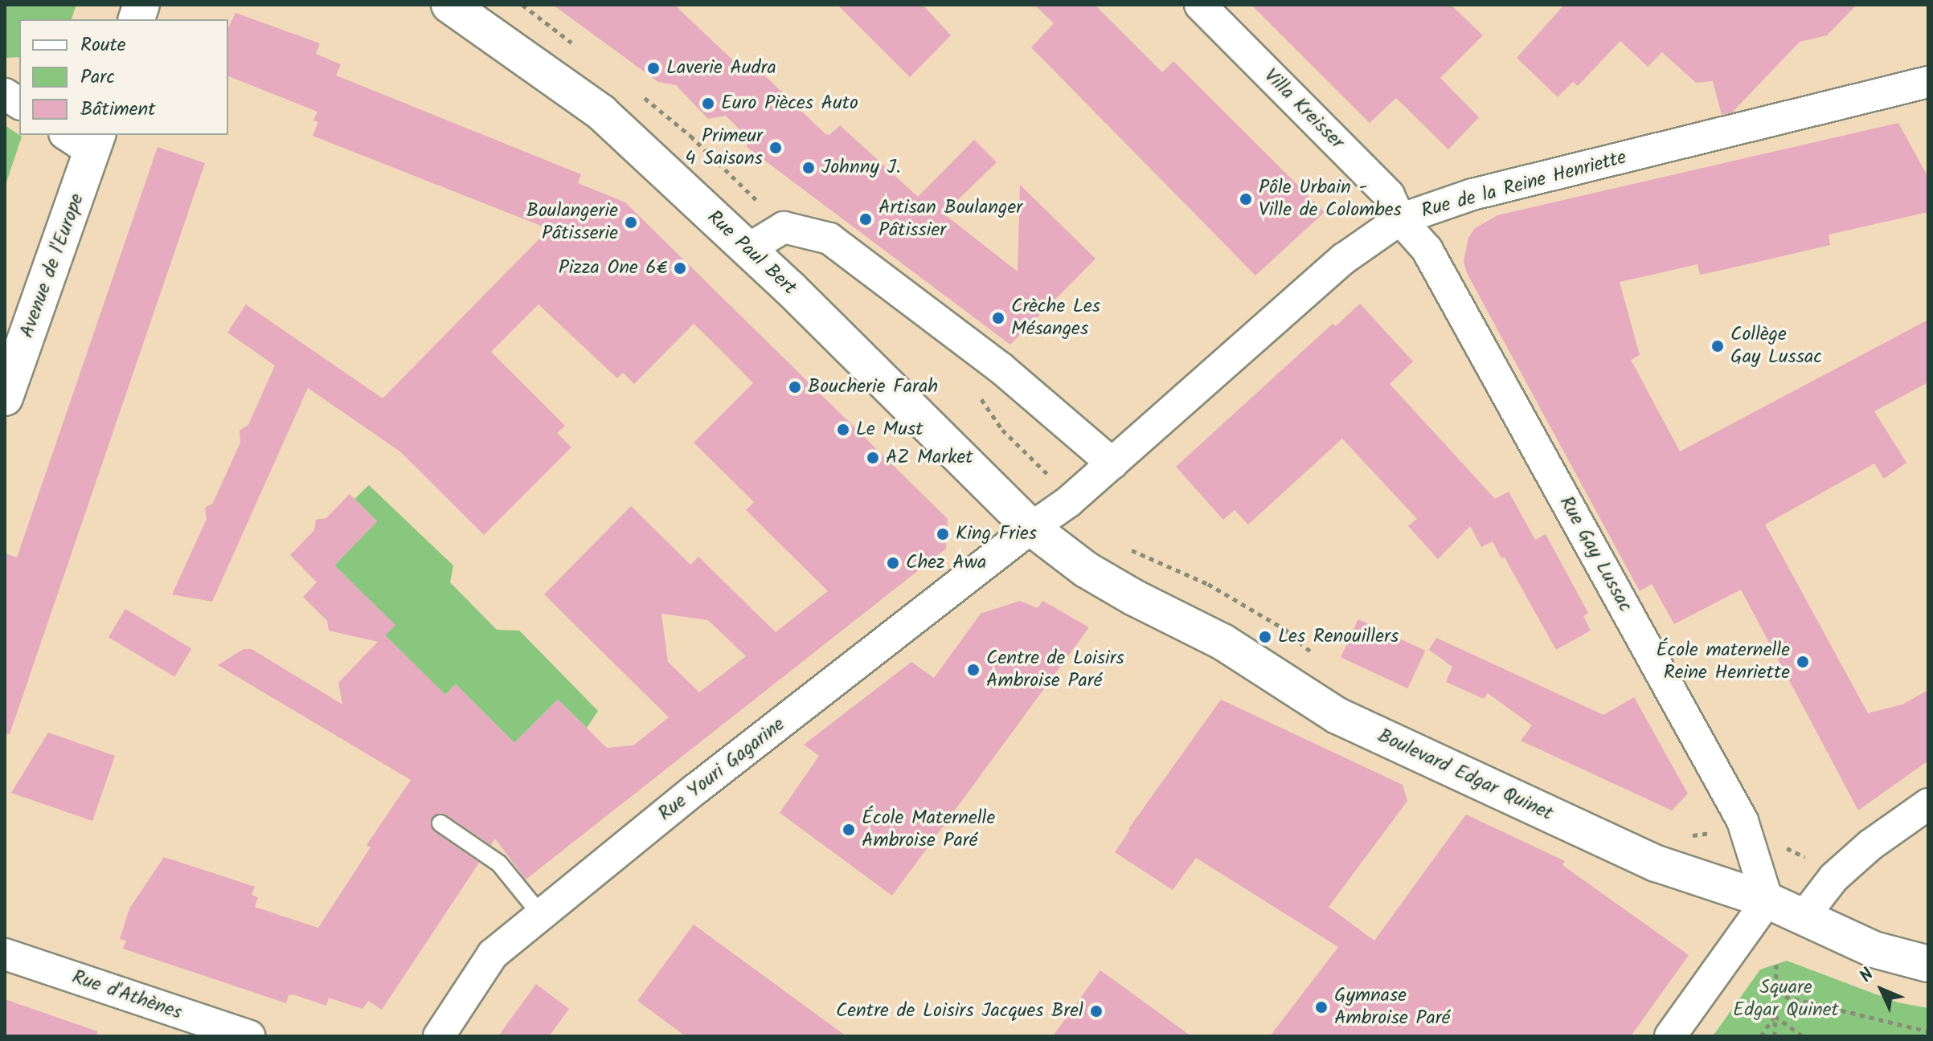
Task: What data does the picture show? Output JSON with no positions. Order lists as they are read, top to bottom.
{
  "streets": {
    "street": [
      "Villa Kreisser",
      "Rue de la Reine Henriette",
      "Rue Paul Bert",
      "Avenue de l'Europe",
      "Rue Gay Lussac",
      "Rue Youri Gagarine",
      "Boulevard Edgar Quinet",
      "Rue d'Athènes"
    ]
  },
  "crossings": [
    ["Villa Kreisser", "Rue de la Reine Henriette"],
    ["Villa Kreisser", "Rue Gay Lussac"],
    ["Rue de la Reine Henriette", "Rue Paul Bert"],
    ["Rue de la Reine Henriette", "Rue Gay Lussac"],
    ["Rue de la Reine Henriette", "Rue Youri Gagarine"],
    ["Rue de la Reine Henriette", "Boulevard Edgar Quinet"],
    ["Rue Paul Bert", "Rue Youri Gagarine"],
    ["Rue Paul Bert", "Boulevard Edgar Quinet"],
    ["Rue Gay Lussac", "Boulevard Edgar Quinet"],
    ["Rue Youri Gagarine", "Boulevard Edgar Quinet"]
  ],
  "parks": ["Square Edgar Quinet"],
  "places": [
    "Laverie Audra",
    "Euro Pièces Auto",
    "Primeur 4 Saisons",
    "Johnny J.",
    "Pôle Urbain - Ville de Colombes",
    "Artisan Boulanger Pâtissier",
    "Boulangerie Pâtisserie",
    "Pizza One 6€",
    "Crèche Les Mésanges",
    "Collège Gay Lussac",
    "Boucherie Farah",
    "Le Must",
    "AZ Market",
    "King Fries",
    "Chez Awa",
    "Les Renouillers",
    "École maternelle Reine Henriette",
    "Centre de Loisirs Ambroise Paré",
    "École Maternelle Ambroise Paré",
    "Gymnase Ambroise Paré",
    "Centre de Loisirs Jacques Brel"
  ],
  "legend": ["Route", "Parc", "Bâtiment"],
  "north": "top left"
}
